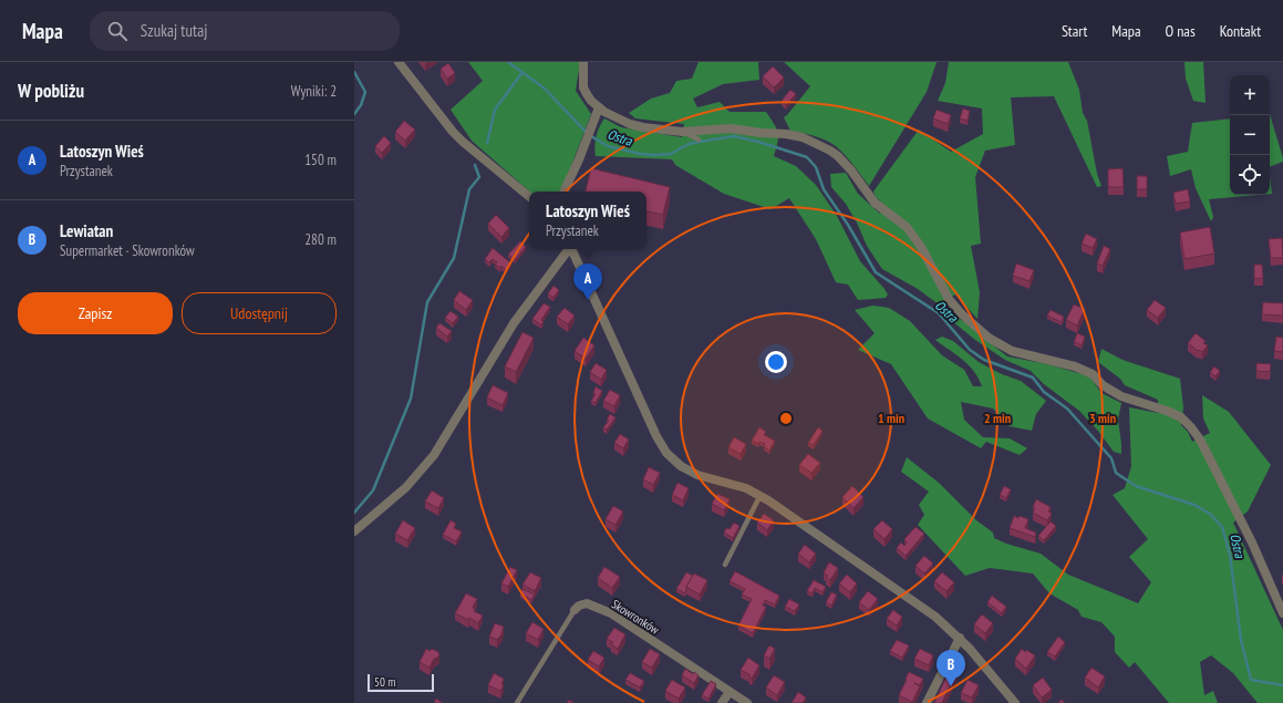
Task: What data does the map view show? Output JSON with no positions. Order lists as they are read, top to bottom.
{
  "streets": {
    "street": ["Skowronków"]
  },
  "water": ["Ostra"],
  "scale_bar": "50 m",
  "page": {
    "header": "Mapa",
    "search": "Szukaj tutaj",
    "nav": [
      "Start",
      "Mapa",
      "O nas",
      "Kontakt"
    ],
    "heading": ["W pobliżu", "Wyniki: 2"],
    "map_buttons": ["+", "−"],
    "list": [
      {
        "mark": "A",
        "name": "Latoszyn Wieś",
        "note": "Przystanek",
        "value": "150 m"
      },
      {
        "mark": "B",
        "name": "Lewiatan",
        "note": "Supermarket · Skowronków",
        "value": "280 m"
      }
    ],
    "popup": ["Latoszyn Wieś", "Przystanek"],
    "pins": ["A", "B"],
    "buttons": ["Zapisz", "Udostępnij"],
    "scale": "50 m"
  },
  "rings": ["1 min", "2 min", "3 min"]
}
